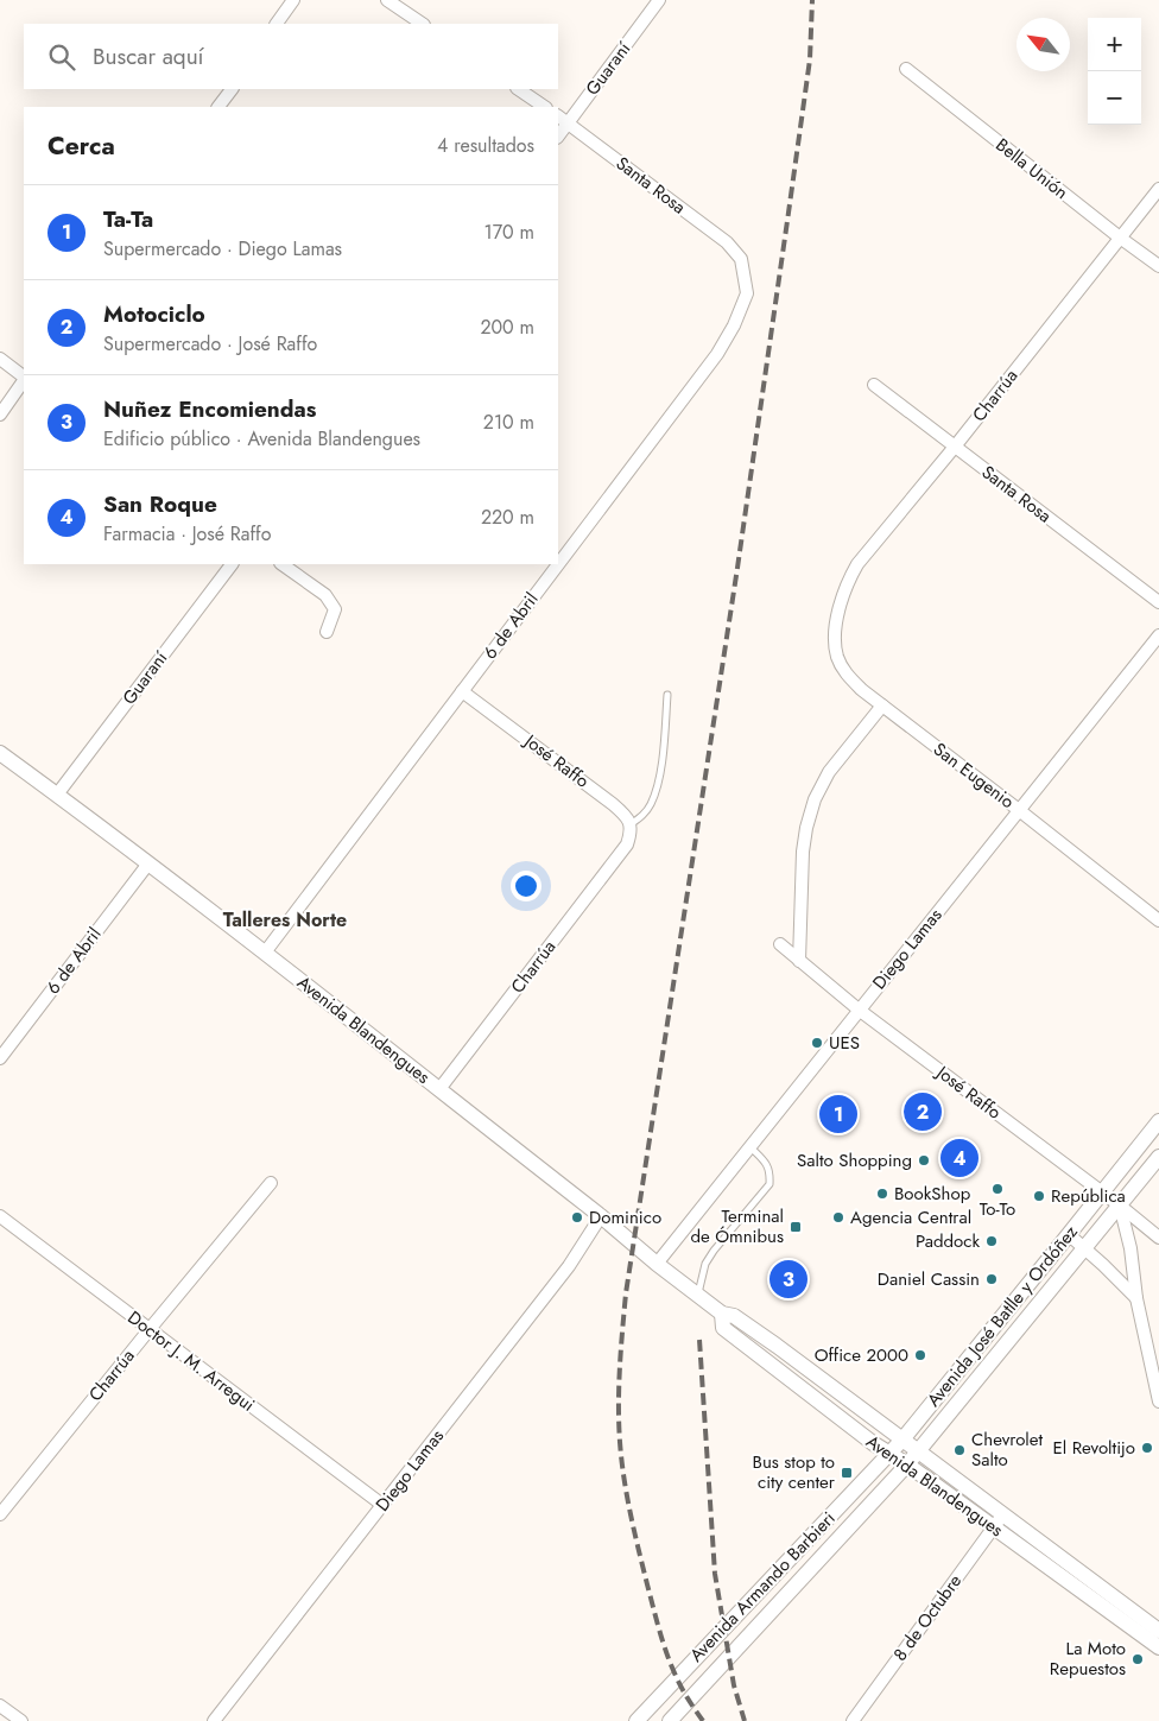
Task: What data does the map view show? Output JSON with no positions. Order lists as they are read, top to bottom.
{
  "streets": {
    "street": [
      "Guaraní",
      "Bella Unión",
      "Santa Rosa",
      "Charrúa",
      "6 de Abril",
      "José Raffo",
      "San Eugenio",
      "Diego Lamas",
      "Avenida Blandengues",
      "Avenida José Batlle y Ordóñez",
      "Doctor J. M. Arregui",
      "Avenida Armando Barbieri",
      "8 de Octubre"
    ]
  },
  "crossings": [
    ["Guaraní", "Santa Rosa"],
    ["Guaraní", "Avenida Blandengues"],
    ["Bella Unión", "Charrúa"],
    ["Santa Rosa", "Charrúa"],
    ["Santa Rosa", "6 de Abril"],
    ["Charrúa", "José Raffo"],
    ["Charrúa", "San Eugenio"],
    ["Charrúa", "Avenida Blandengues"],
    ["Charrúa", "Doctor J. M. Arregui"],
    ["6 de Abril", "José Raffo"],
    ["6 de Abril", "Avenida Blandengues"],
    ["José Raffo", "Diego Lamas"],
    ["José Raffo", "Avenida José Batlle y Ordóñez"],
    ["San Eugenio", "Diego Lamas"],
    ["Diego Lamas", "Avenida Blandengues"],
    ["Diego Lamas", "Doctor J. M. Arregui"],
    ["Avenida Blandengues", "Avenida José Batlle y Ordóñez"],
    ["Avenida Blandengues", "Avenida Armando Barbieri"],
    ["Avenida Blandengues", "8 de Octubre"],
    ["Avenida José Batlle y Ordóñez", "Avenida Armando Barbieri"]
  ],
  "districts": ["Talleres Norte"],
  "places": {
    "other": [
      "UES",
      "Salto Shopping",
      "To-To",
      "BookShop",
      "República",
      "Dominico",
      "Agencia Central",
      "Paddock",
      "Daniel Cassin",
      "Office 2000",
      "El Revoltijo",
      "Chevrolet Salto",
      "La Moto Repuestos"
    ],
    "transit": ["Terminal de Ómnibus", "Bus stop to city center"]
  },
  "north": "top left",
  "page": {
    "map_buttons": ["+", "−"],
    "search": "Buscar aquí",
    "heading": ["Cerca", "4 resultados"],
    "list": [
      {
        "mark": "1",
        "name": "Ta-Ta",
        "note": "Supermercado · Diego Lamas",
        "value": "170 m"
      },
      {
        "mark": "2",
        "name": "Motociclo",
        "note": "Supermercado · José Raffo",
        "value": "200 m"
      },
      {
        "mark": "3",
        "name": "Nuñez Encomiendas",
        "note": "Edificio público · Avenida Blandengues",
        "value": "210 m"
      },
      {
        "mark": "4",
        "name": "San Roque",
        "note": "Farmacia · José Raffo",
        "value": "220 m"
      }
    ],
    "pins": [
      "2",
      "1",
      "4",
      "3"
    ]
  }
}
